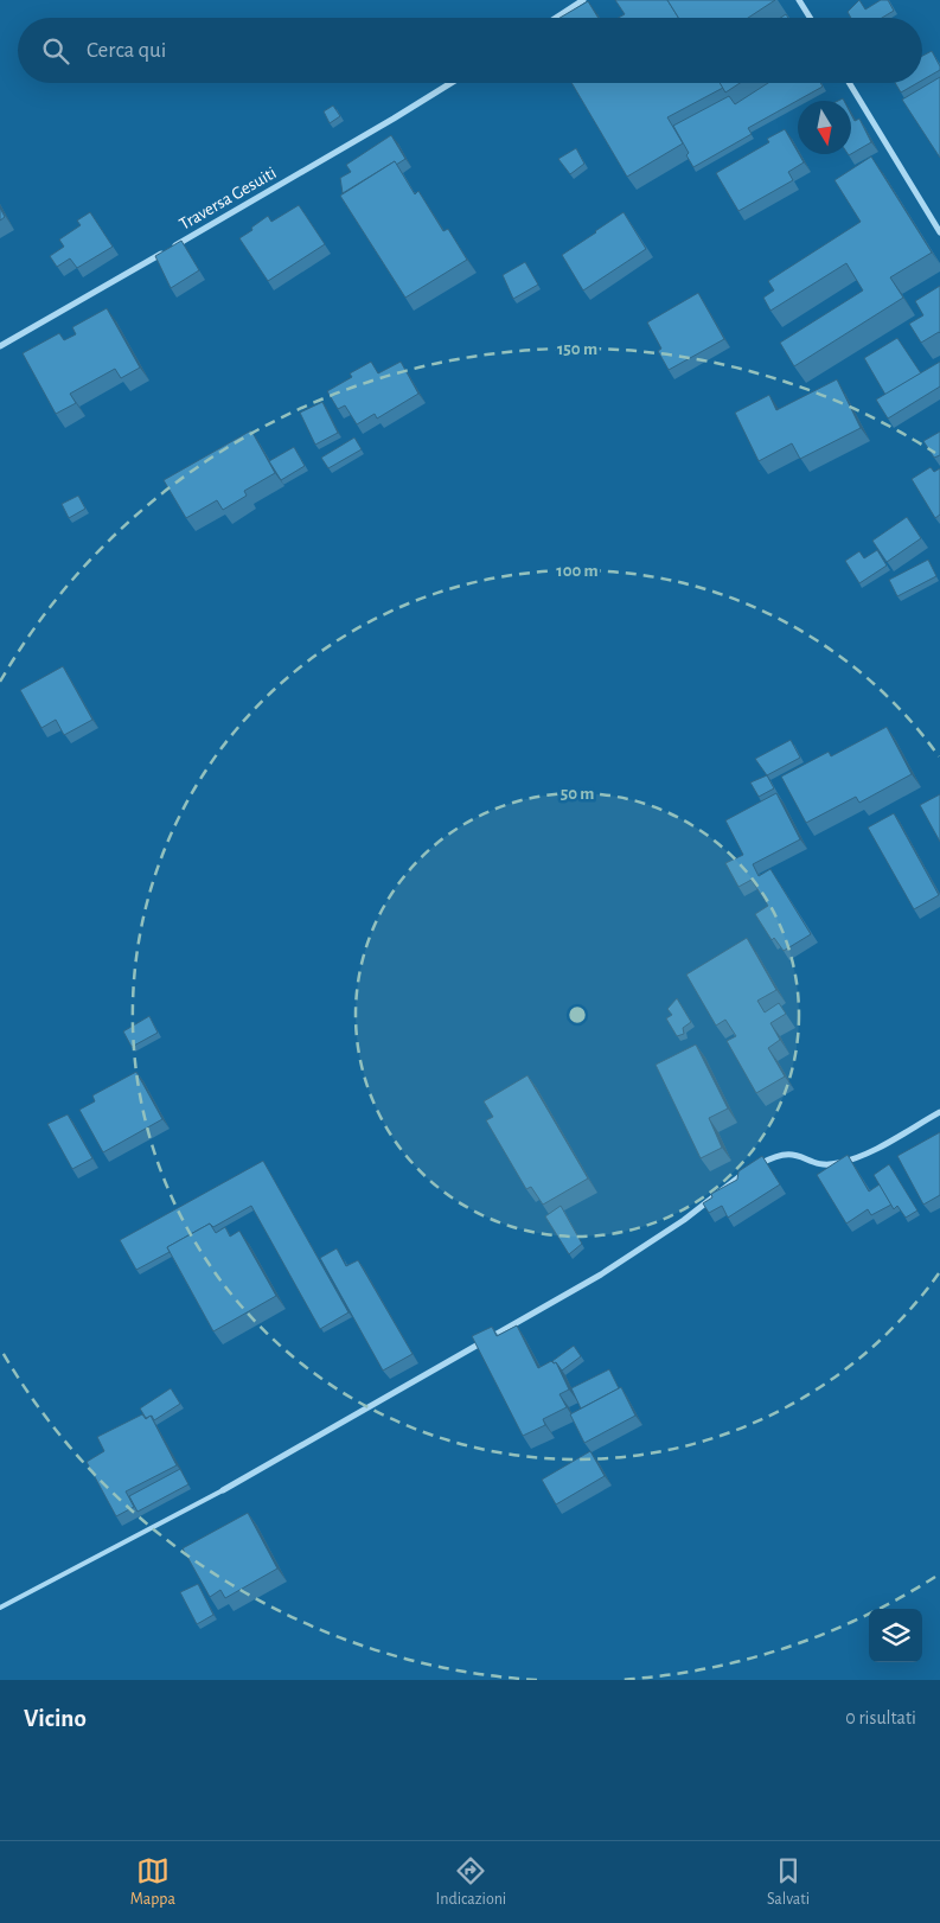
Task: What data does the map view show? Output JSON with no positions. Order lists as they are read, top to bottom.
{
  "streets": {
    "street": ["Traversa Gesuiti"]
  },
  "north": "bottom",
  "page": {
    "search": "Cerca qui",
    "heading": ["Vicino", "0 risultati"],
    "nav": ["Mappa", "Indicazioni", "Salvati"]
  },
  "rings": ["150 m", "100 m", "50 m"]
}
